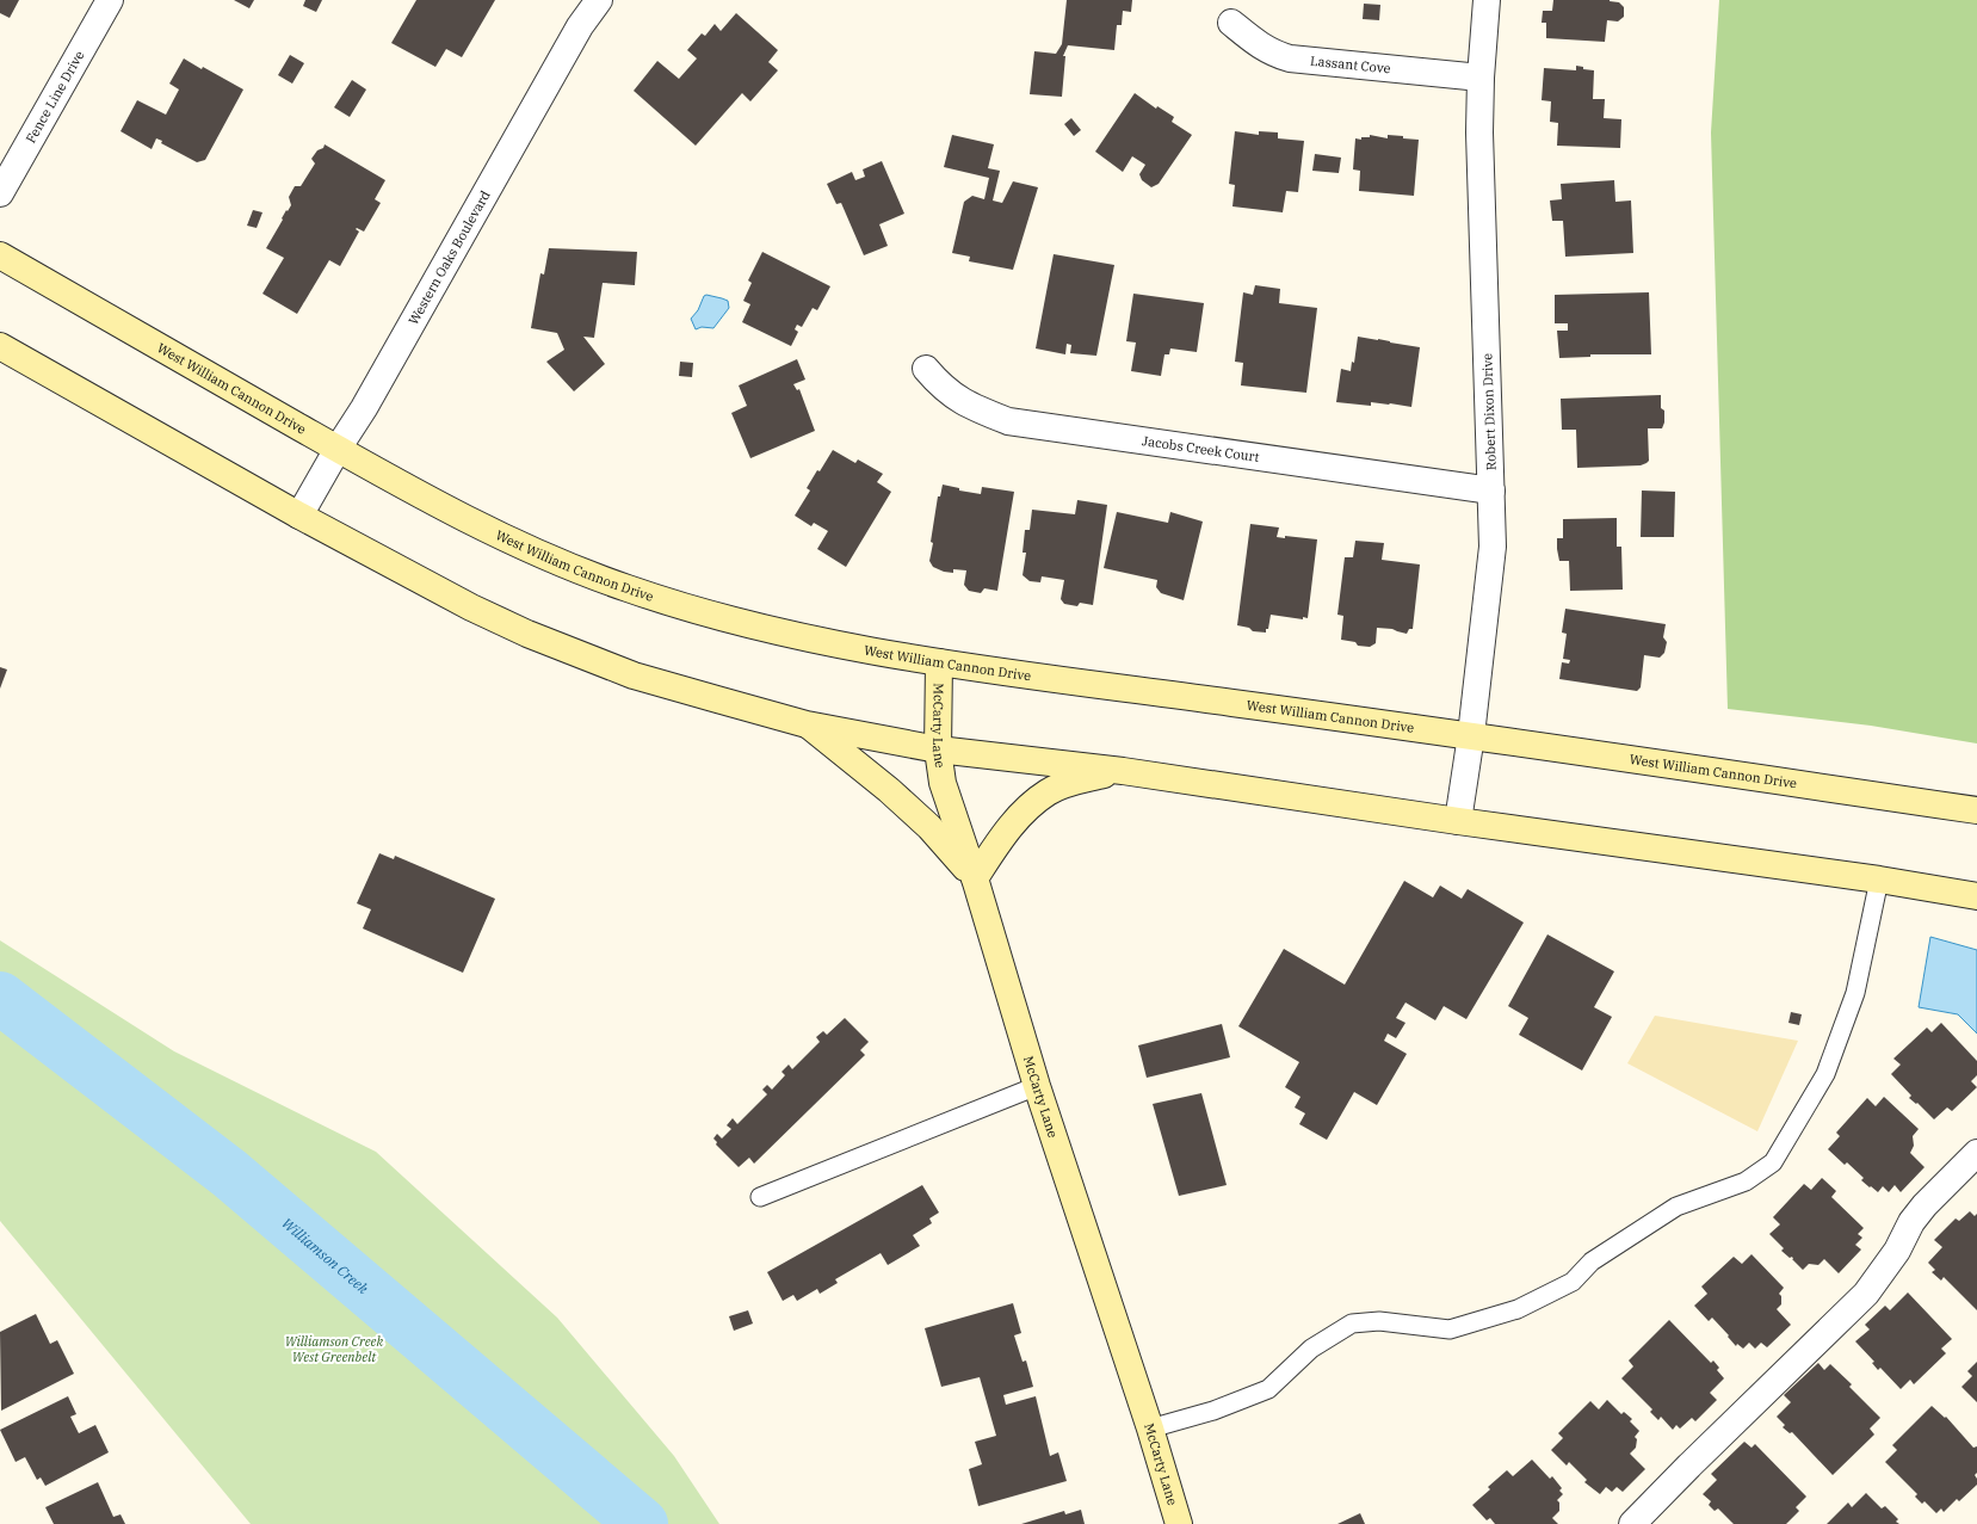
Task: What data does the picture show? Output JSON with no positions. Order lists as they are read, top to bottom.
{
  "streets": {
    "main road": ["West William Cannon Drive", "McCarty Lane"],
    "street": [
      "Lassant Cove",
      "Fence Line Drive",
      "Western Oaks Boulevard",
      "Robert Dixon Drive",
      "Jacobs Creek Court"
    ]
  },
  "crossings": [
    ["Lassant Cove", "Robert Dixon Drive"],
    ["Western Oaks Boulevard", "West William Cannon Drive"],
    ["West William Cannon Drive", "Robert Dixon Drive"],
    ["West William Cannon Drive", "McCarty Lane"],
    ["Robert Dixon Drive", "Jacobs Creek Court"]
  ],
  "water": ["Williamson Creek"],
  "parks": ["Williamson Creek West Greenbelt"]
}
